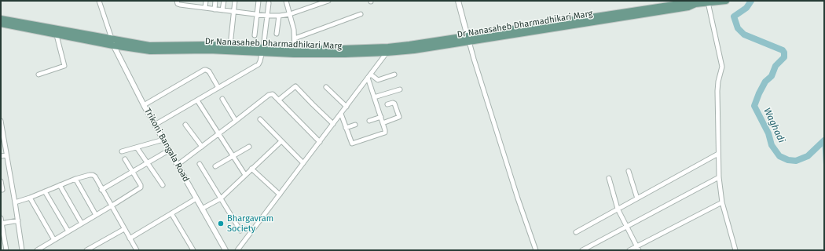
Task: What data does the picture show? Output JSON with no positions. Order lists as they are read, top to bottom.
{
  "streets": {
    "main road": ["Dr Nanasaheb Dharmadhikari Marg"],
    "street": ["Trikoni Bangala Road"]
  },
  "crossings": [
    ["Dr Nanasaheb Dharmadhikari Marg", "Trikoni Bangala Road"]
  ],
  "water": ["Waghadi"],
  "places": ["Bhargavram Society"]
}
